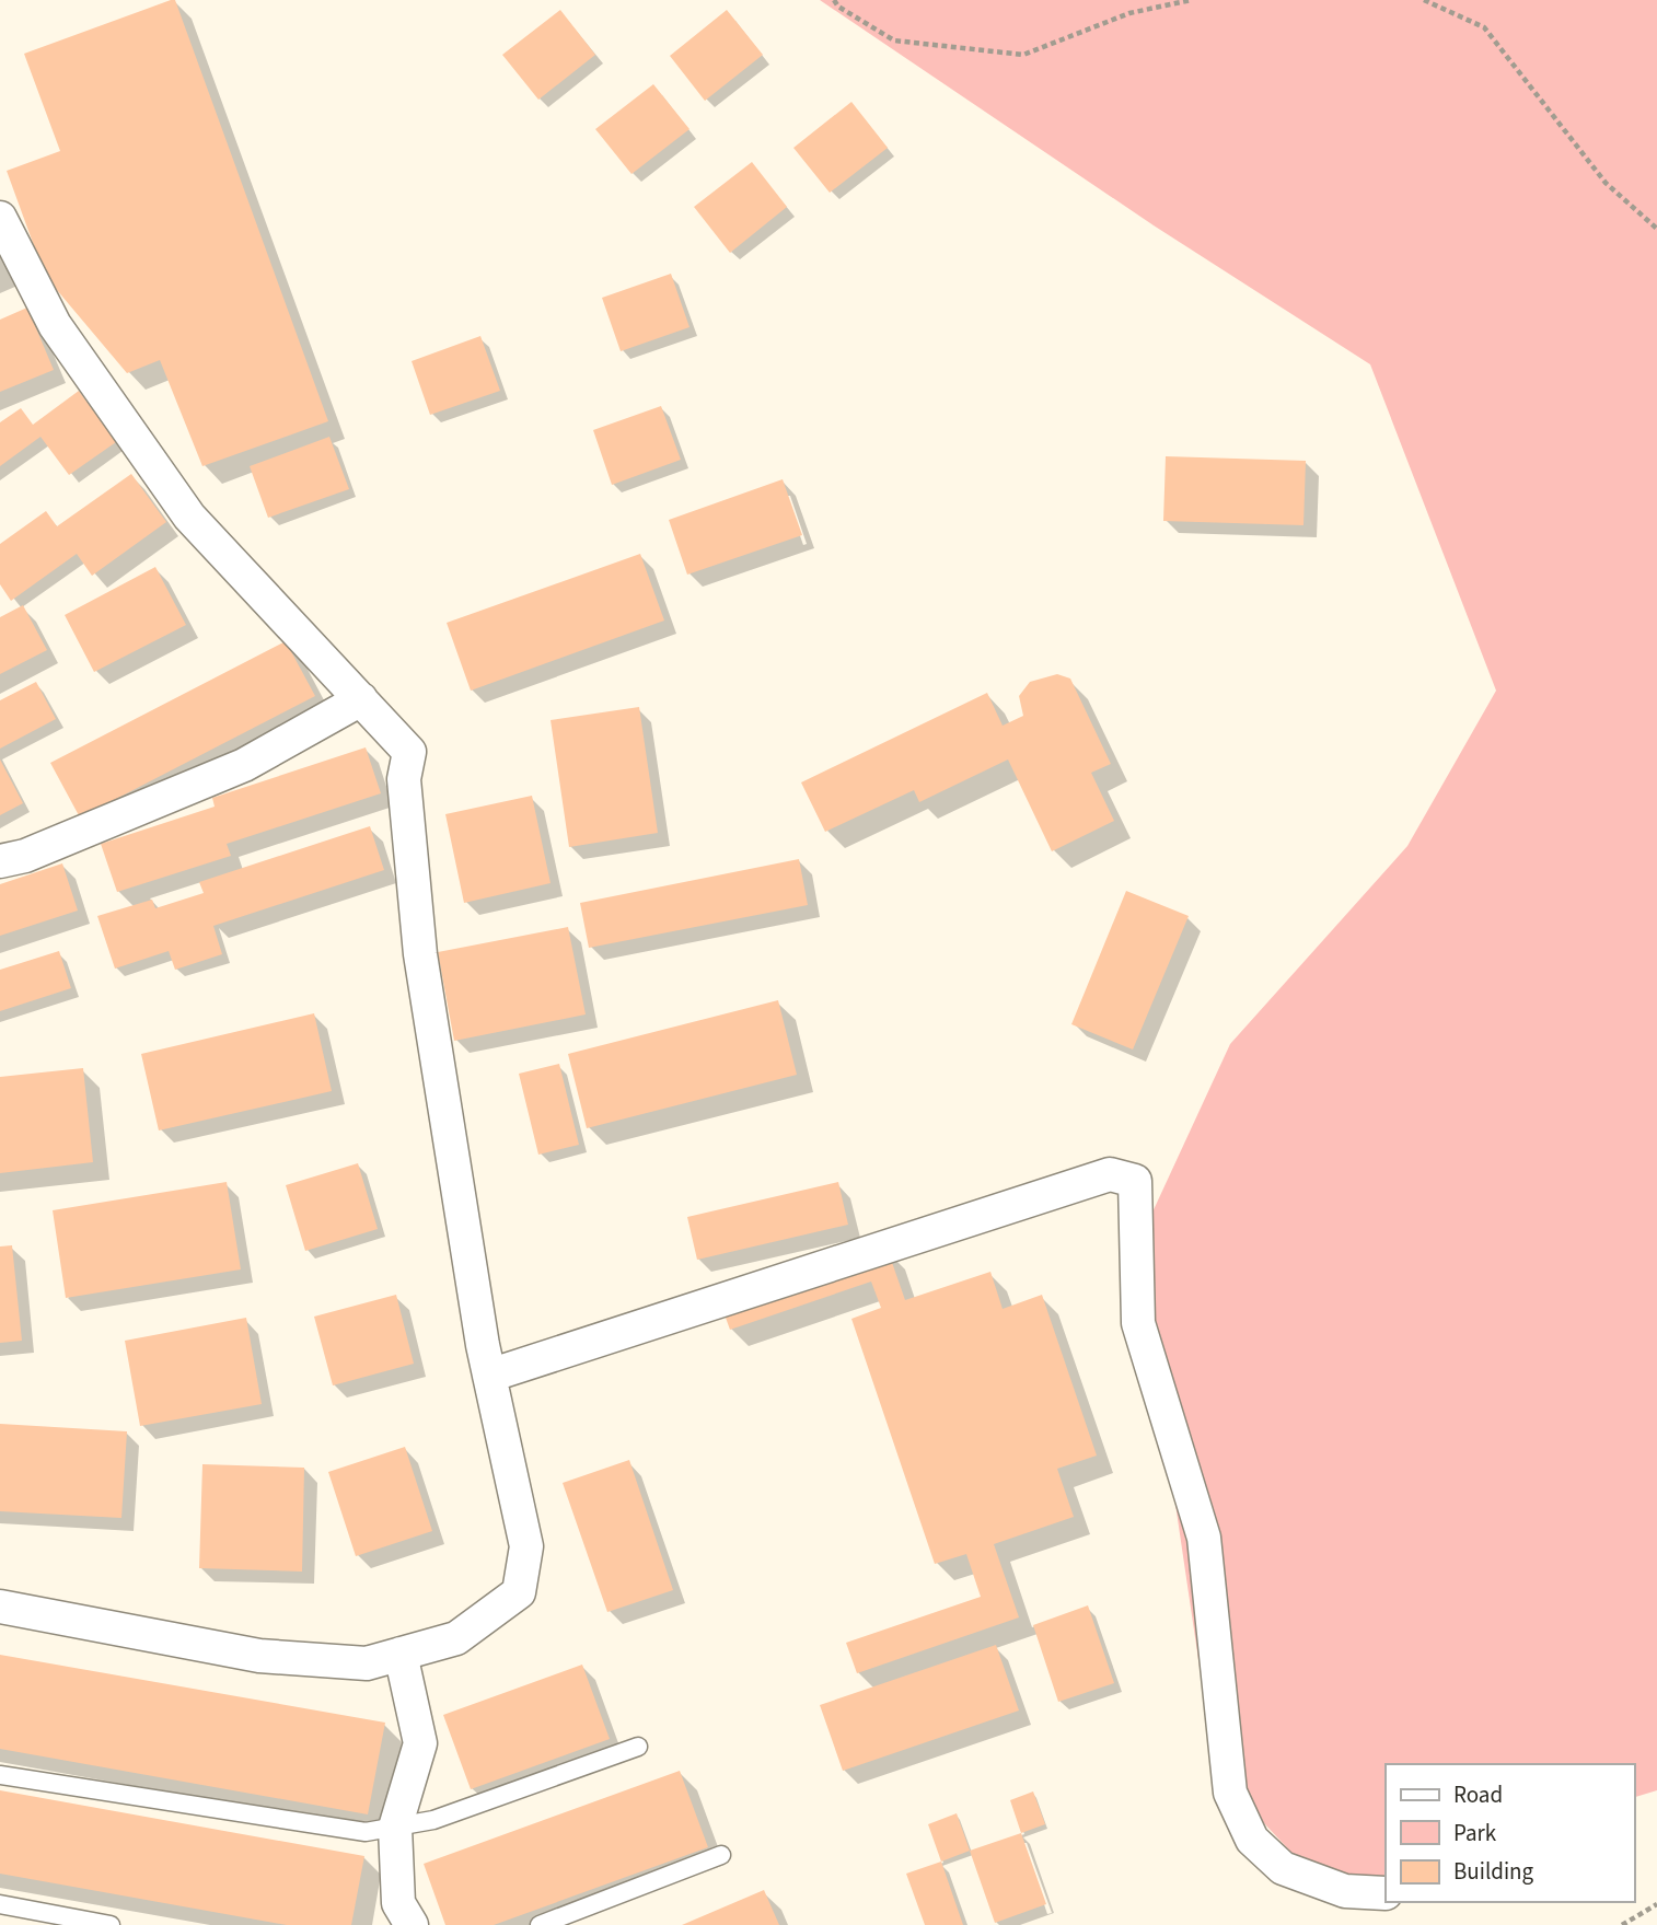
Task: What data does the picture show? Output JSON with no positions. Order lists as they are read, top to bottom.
{
  "legend": ["Road", "Park", "Building"]
}
